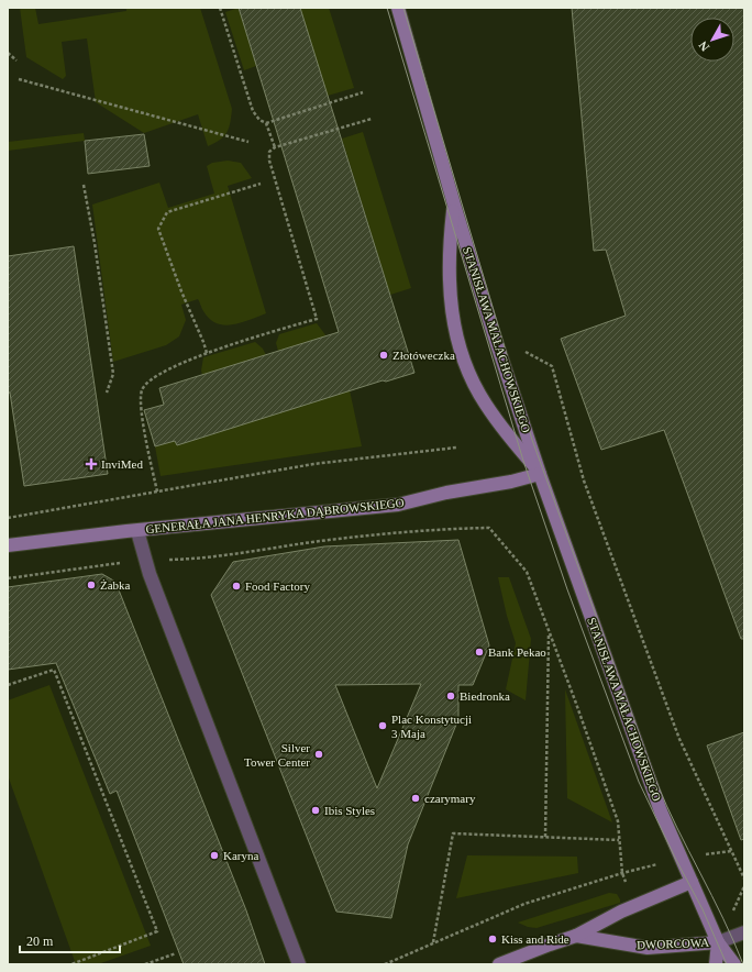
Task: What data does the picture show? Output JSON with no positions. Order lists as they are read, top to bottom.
{
  "streets": {
    "street": ["STANISŁAWA MAŁACHOWSKIEGO", "GENERAŁA JANA HENRYKA DĄBROWSKIEGO", "DWORCOWA"]
  },
  "crossings": [
    ["STANISŁAWA MAŁACHOWSKIEGO", "GENERAŁA JANA HENRYKA DĄBROWSKIEGO"],
    ["STANISŁAWA MAŁACHOWSKIEGO", "DWORCOWA"]
  ],
  "places": {
    "other": [
      "Złotóweczka",
      "Żabka",
      "Food Factory",
      "Bank Pekao",
      "Biedronka",
      "Plac Konstytucji 3 Maja",
      "Silver Tower Center",
      "czarymary",
      "Ibis Styles",
      "Karyna",
      "Kiss and Ride"
    ],
    "health": ["InviMed"]
  },
  "scale_bar": "20 m",
  "north": "bottom left"
}
